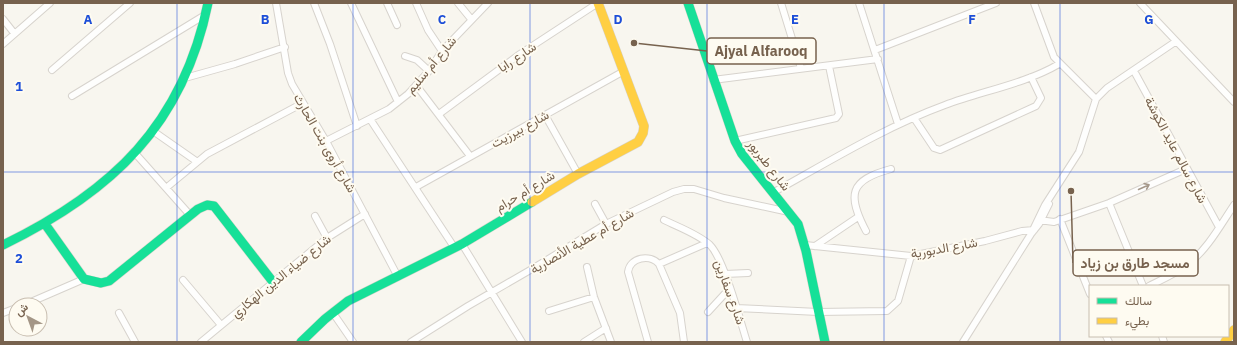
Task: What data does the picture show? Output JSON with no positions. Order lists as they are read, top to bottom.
{
  "streets": {
    "street": [
      "شارع رابا",
      "شارع أم سليم",
      "شارع بيرزيت",
      "شارع أروى بنت الحارث",
      "شارع سالم عايد الكوشة",
      "شارع طبربور",
      "شارع أم حرام",
      "شارع أم عطية الأنصارية",
      "شارع الدبورية",
      "شارع ضياء الدين الهكاري",
      "شارع سفارين"
    ]
  },
  "crossings": [
    ["شارع رابا", "شارع أم حرام"],
    ["شارع أم سليم", "شارع أروى بنت الحارث"],
    ["شارع بيرزيت", "شارع أم حرام"],
    ["شارع أروى بنت الحارث", "شارع أم حرام"],
    ["شارع أروى بنت الحارث", "شارع ضياء الدين الهكاري"],
    ["شارع طبربور", "شارع أم عطية الأنصارية"],
    ["شارع طبربور", "شارع الدبورية"]
  ],
  "places": ["Ajyal Alfarooq", "مسجد طارق بن زياد"],
  "legend": ["سالك", "بطيء"],
  "north": "top left",
  "grid": {
    "columns": [
      "A",
      "B",
      "C",
      "D",
      "E",
      "F",
      "G"
    ],
    "rows": ["1", "2"]
  }
}
